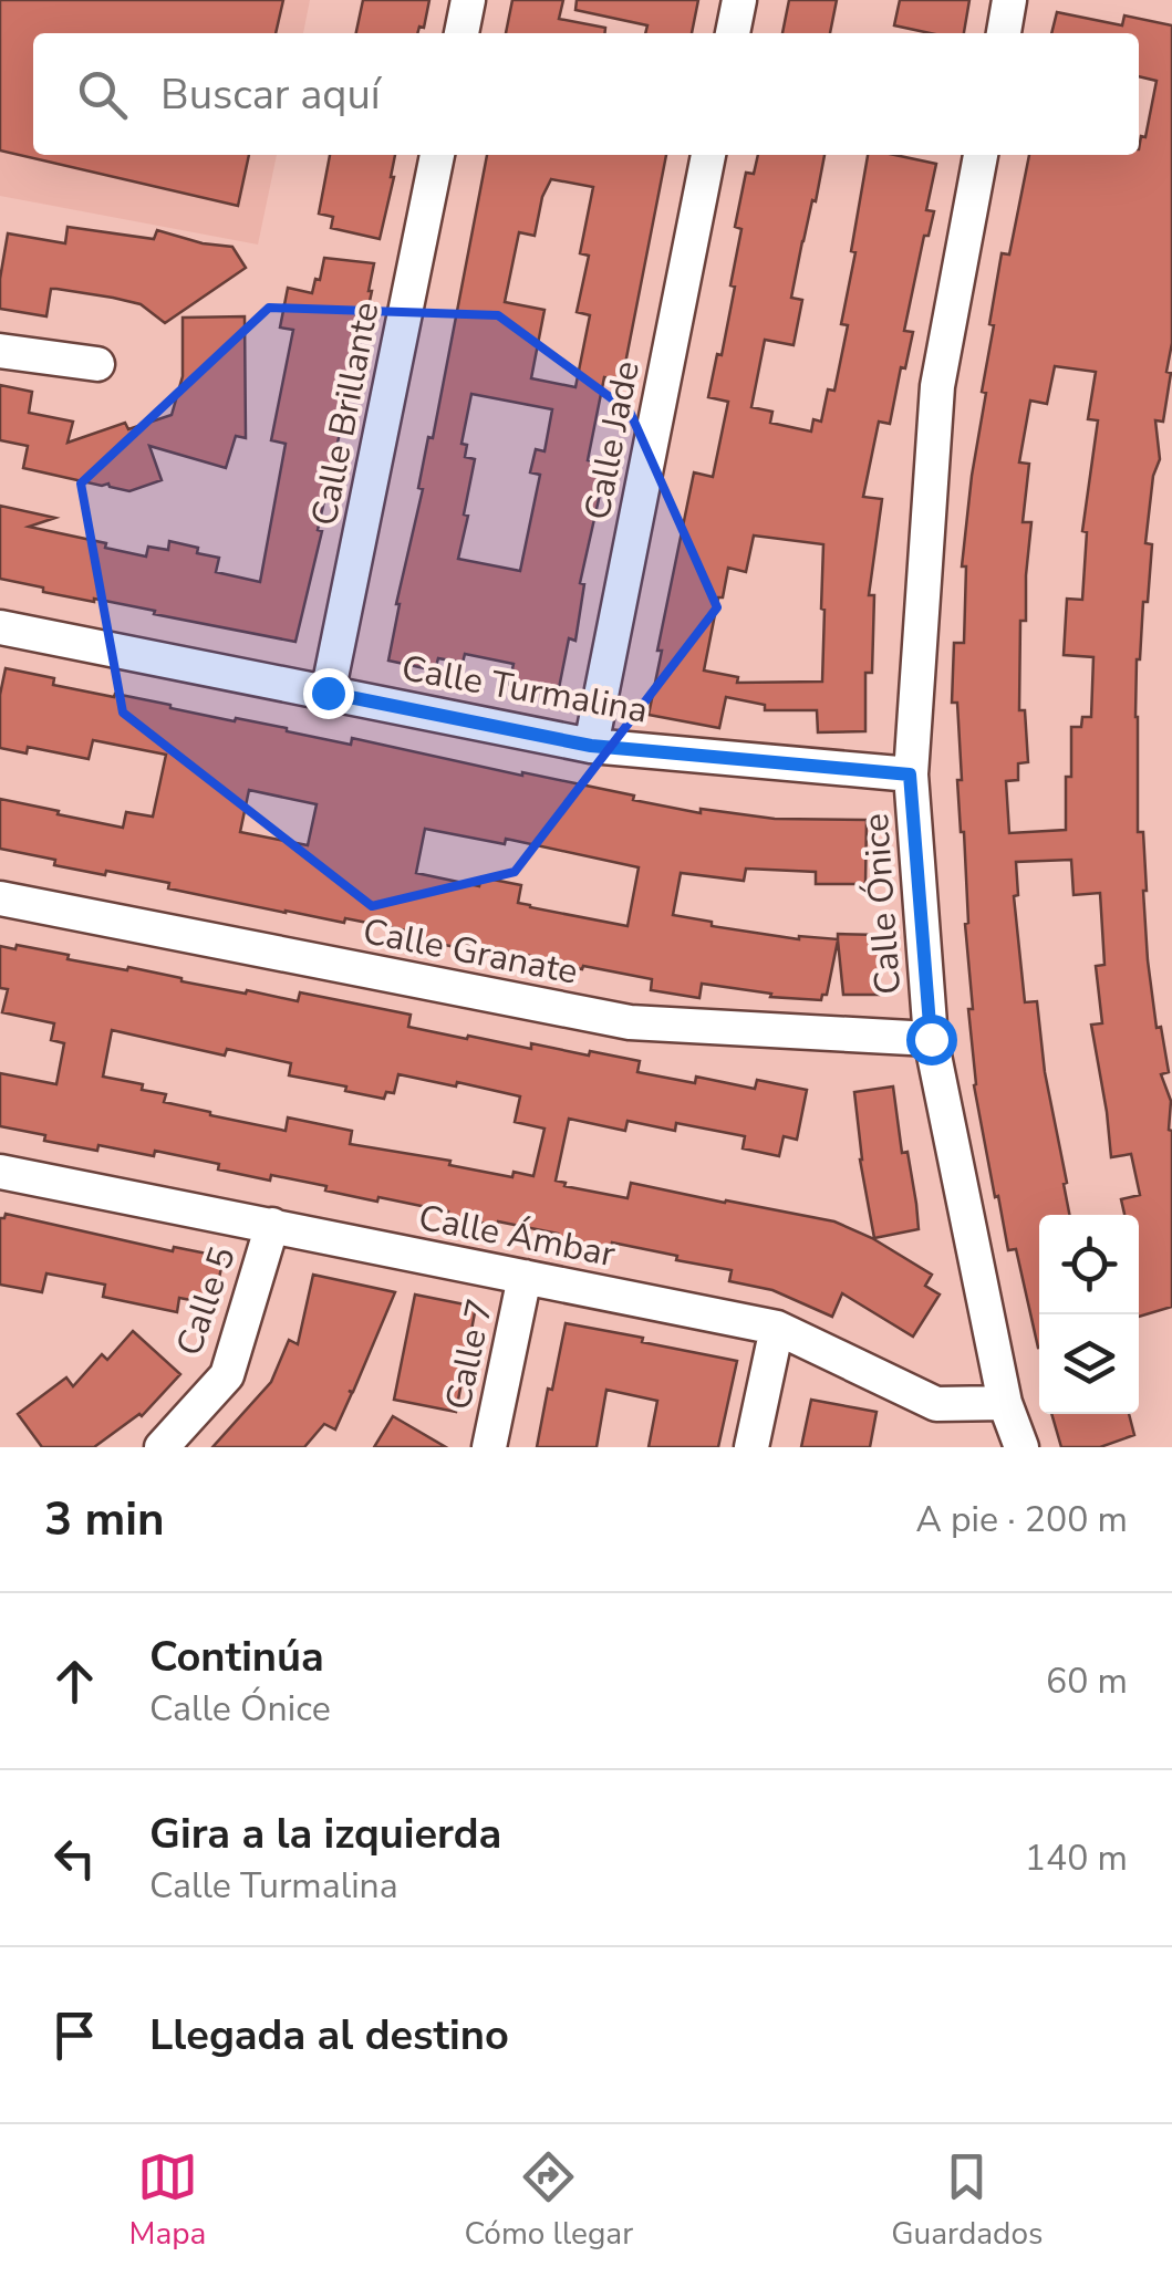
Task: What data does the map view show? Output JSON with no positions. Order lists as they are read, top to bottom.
{
  "streets": {
    "street": [
      "Calle Brillante",
      "Calle Jade",
      "Calle Turmalina",
      "Calle Ónice",
      "Calle Granate",
      "Calle Ámbar",
      "Calle 5",
      "Calle 7"
    ]
  },
  "crossings": [
    ["Calle Brillante", "Calle Turmalina"],
    ["Calle Jade", "Calle Turmalina"],
    ["Calle Turmalina", "Calle Ónice"],
    ["Calle Ónice", "Calle Granate"],
    ["Calle Ónice", "Calle Ámbar"],
    ["Calle Ámbar", "Calle 5"],
    ["Calle Ámbar", "Calle 7"]
  ],
  "page": {
    "search": "Buscar aquí",
    "heading": ["3 min", "A pie · 200 m"],
    "list": [
      ["Continúa", "Calle Ónice", "60 m"],
      ["Gira a la izquierda", "Calle Turmalina", "140 m"],
      "Llegada al destino"
    ],
    "nav": ["Mapa", "Cómo llegar", "Guardados"]
  }
}
